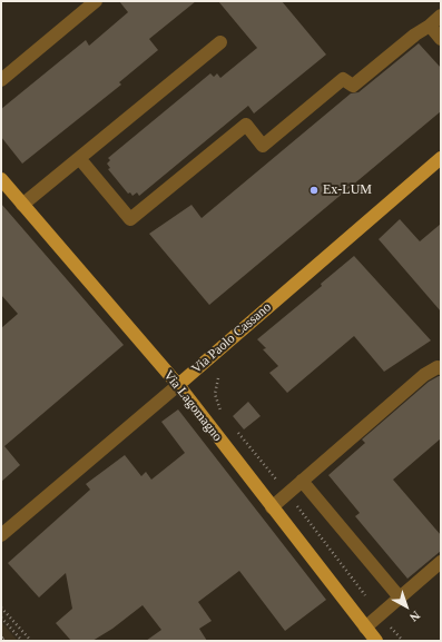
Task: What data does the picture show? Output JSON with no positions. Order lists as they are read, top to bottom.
{
  "streets": {
    "main road": ["Via Paolo Cassano", "Via Lagomagno"]
  },
  "crossings": [
    ["Via Paolo Cassano", "Via Lagomagno"]
  ],
  "places": ["Ex-LUM"],
  "north": "bottom right"
}
